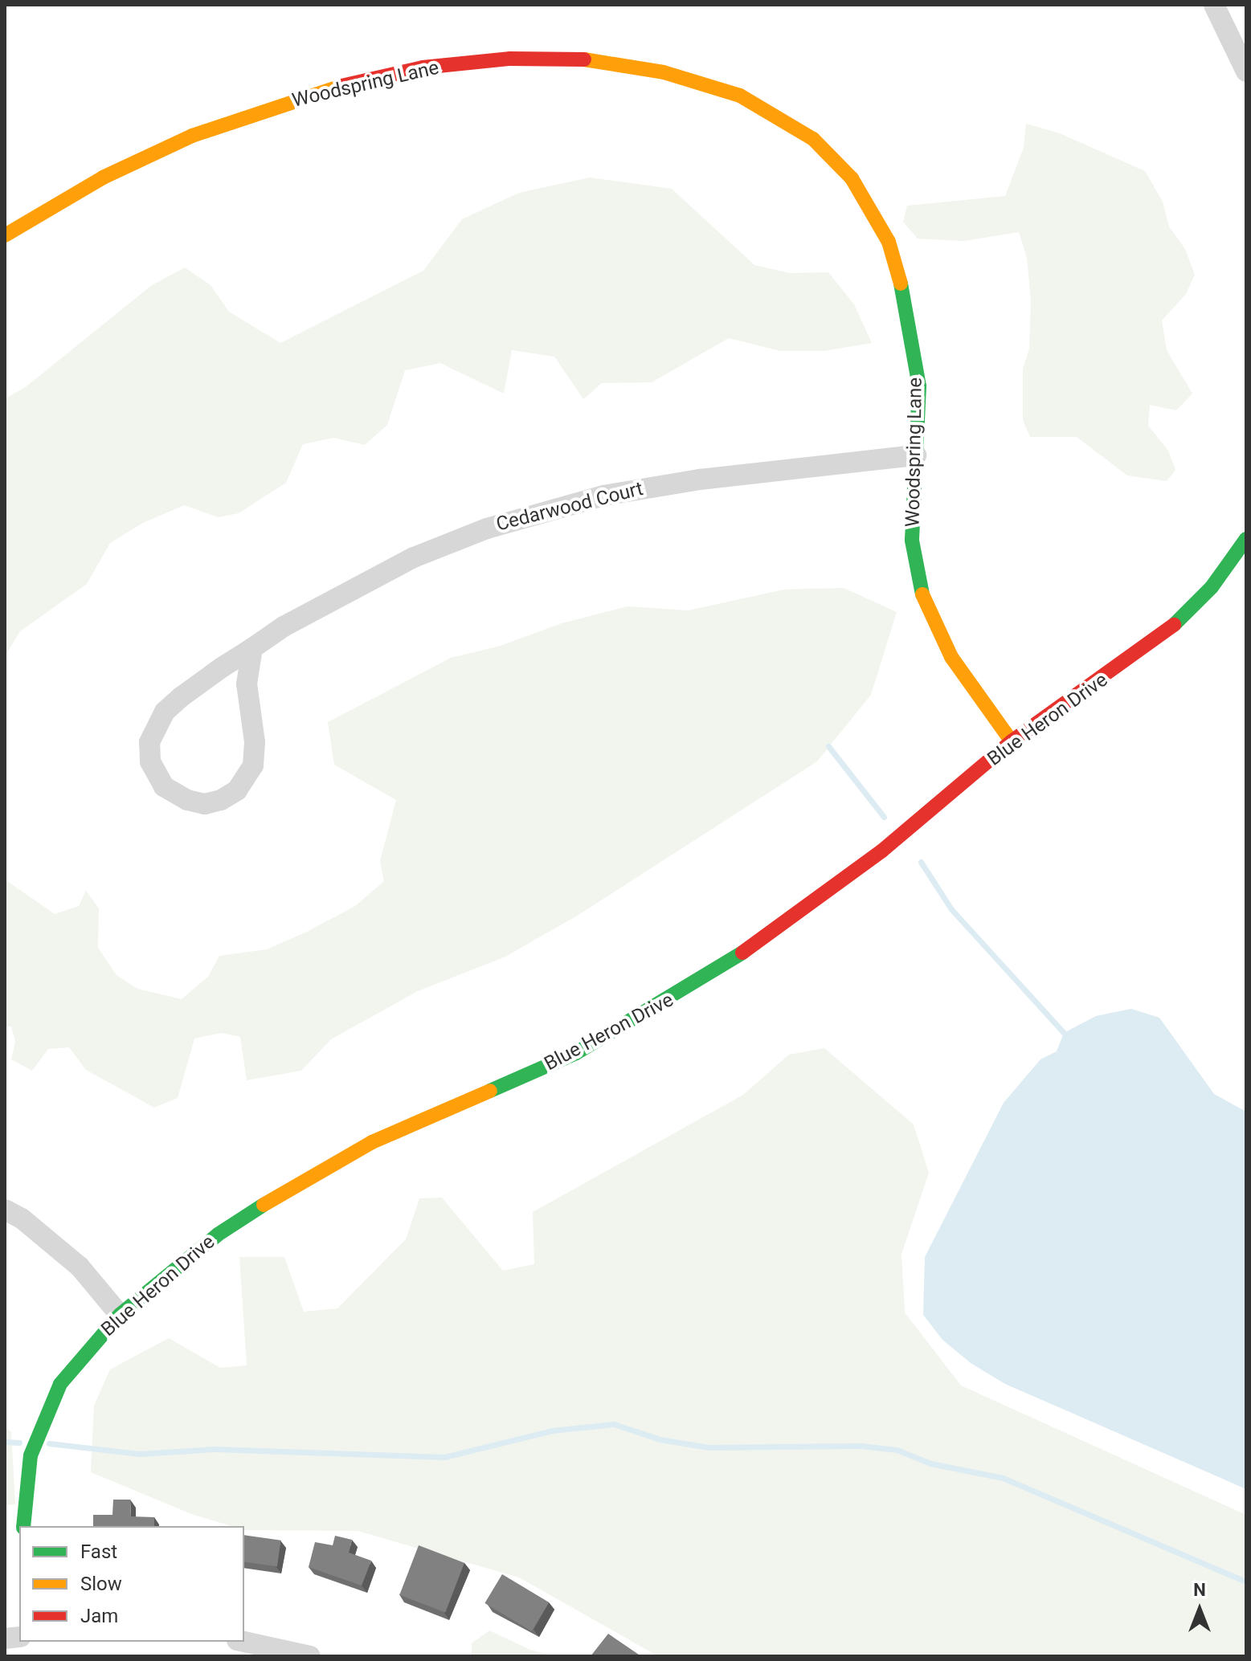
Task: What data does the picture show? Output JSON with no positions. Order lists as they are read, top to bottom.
{
  "streets": {
    "street": ["Woodspring Lane", "Cedarwood Court", "Blue Heron Drive"]
  },
  "crossings": [
    ["Woodspring Lane", "Cedarwood Court"],
    ["Woodspring Lane", "Blue Heron Drive"]
  ],
  "legend": ["Fast", "Slow", "Jam"],
  "north": "top"
}
